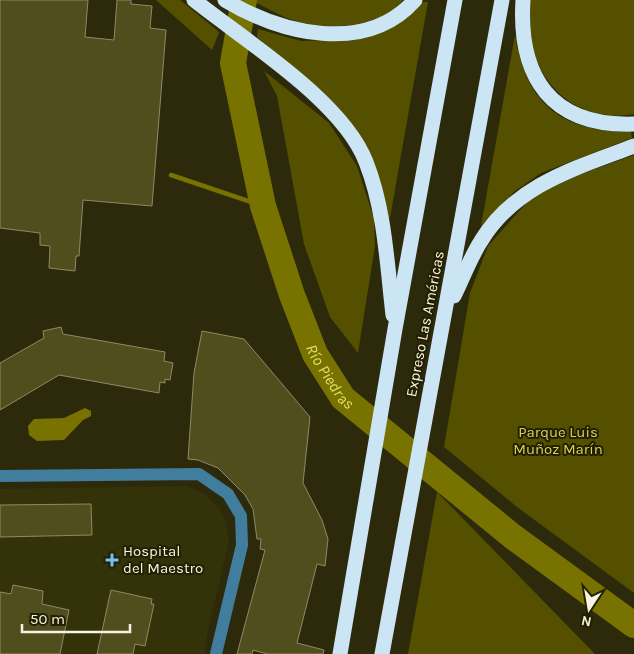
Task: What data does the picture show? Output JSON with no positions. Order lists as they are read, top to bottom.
{
  "streets": {
    "highway": ["Expreso Las Américas"]
  },
  "water": ["Río Piedras"],
  "parks": ["Parque Luis Muñoz Marín"],
  "places": {
    "health": ["Hospital del Maestro"]
  },
  "scale_bar": "50 m",
  "north": "bottom"
}
